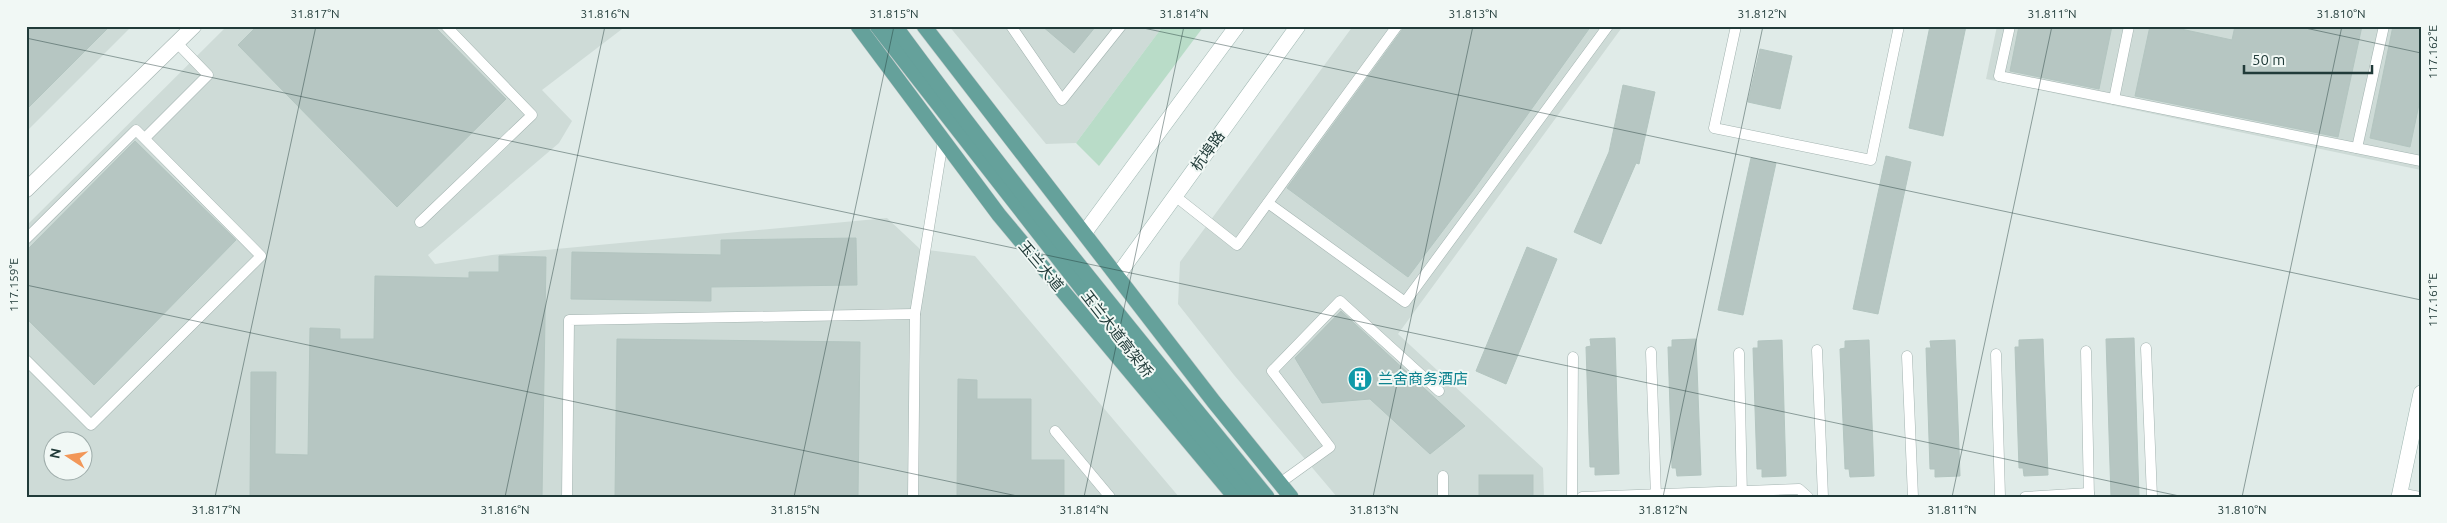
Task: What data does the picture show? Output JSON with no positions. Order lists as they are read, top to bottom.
{
  "streets": {
    "main road": ["杭埠路", "玉兰大道", "玉兰大道高架桥"]
  },
  "places": {
    "building": ["兰舍商务酒店"]
  },
  "scale_bar": "50 m",
  "north": "left",
  "coordinates": [
    "31.817°N",
    "31.816°N",
    "31.815°N",
    "31.814°N",
    "31.813°N",
    "31.812°N",
    "31.811°N",
    "31.810°N",
    "117.162°E",
    "117.159°E",
    "117.161°E"
  ]
}
